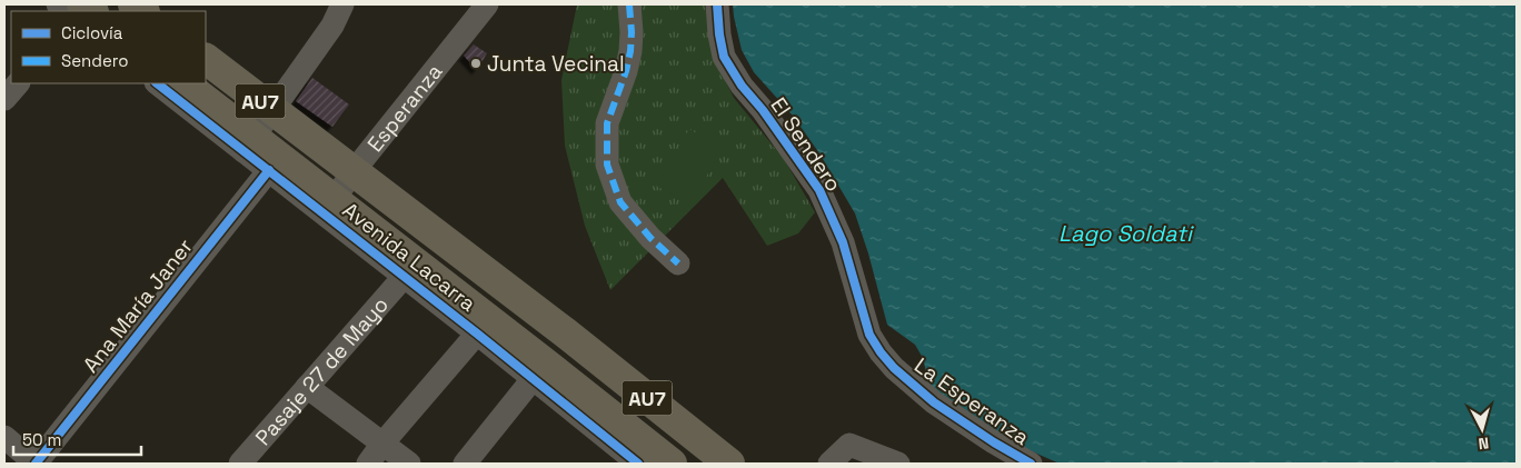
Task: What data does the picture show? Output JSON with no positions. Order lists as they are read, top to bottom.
{
  "streets": {
    "highway": ["AU7"],
    "street": [
      "Esperanza",
      "El Sendero",
      "Avenida Lacarra",
      "Ana María Janer",
      "Pasaje 27 de Mayo",
      "La Esperanza"
    ]
  },
  "crossings": [
    ["AU7", "Avenida Lacarra"],
    ["Esperanza", "Avenida Lacarra"],
    ["El Sendero", "La Esperanza"],
    ["Avenida Lacarra", "Ana María Janer"],
    ["Avenida Lacarra", "Pasaje 27 de Mayo"]
  ],
  "water": ["Lago Soldati"],
  "places": ["Junta Vecinal"],
  "legend": ["Ciclovía", "Sendero"],
  "scale_bar": "50 m",
  "north": "bottom"
}
